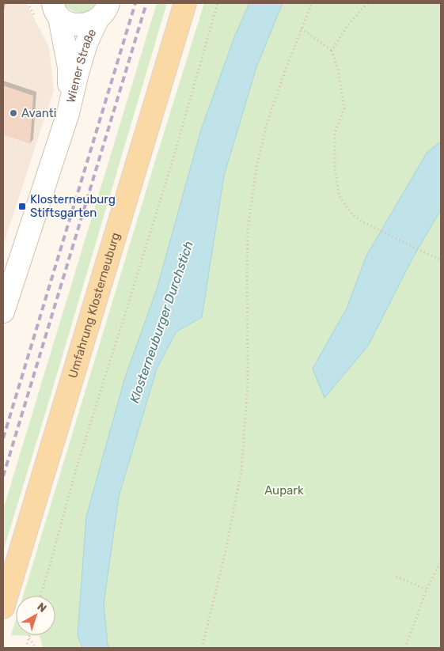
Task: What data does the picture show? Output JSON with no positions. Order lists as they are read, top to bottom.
{
  "streets": {
    "main road": ["Umfahrung Klosterneuburg"],
    "street": ["Wiener Straße"]
  },
  "water": ["Klosterneuburger Durchstich"],
  "parks": ["Aupark"],
  "places": {
    "other": ["Avanti"],
    "transit": ["Klosterneuburg Stiftsgarten"]
  },
  "north": "top right"
}
